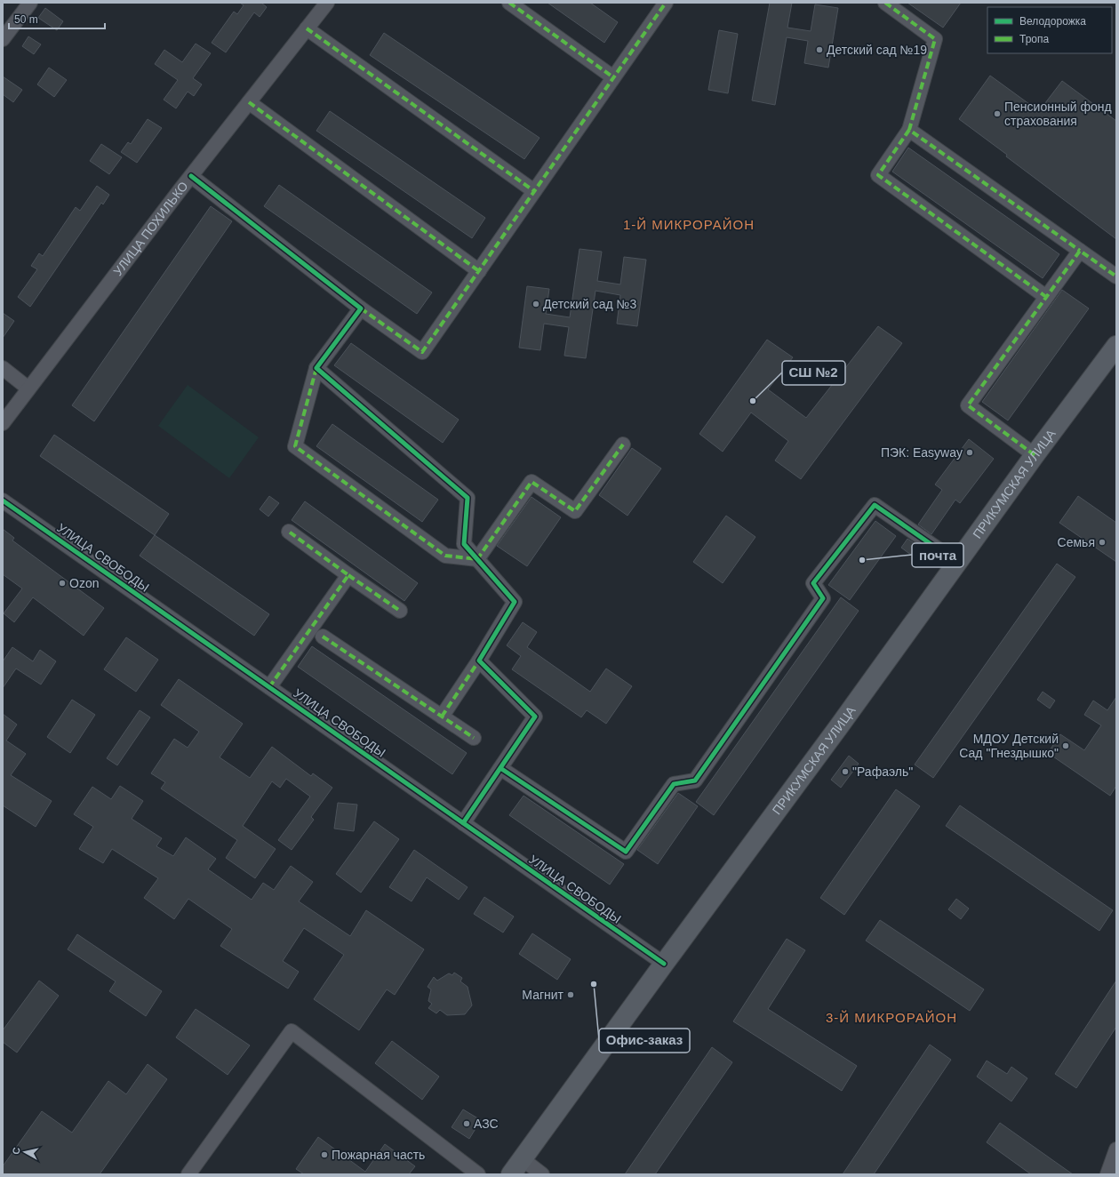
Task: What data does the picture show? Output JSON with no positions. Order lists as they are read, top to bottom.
{
  "streets": {
    "main road": ["ПРИКУМСКАЯ УЛИЦА"],
    "street": ["УЛИЦА ПОХИЛЬКО", "УЛИЦА СВОБОДЫ"]
  },
  "crossings": [
    ["ПРИКУМСКАЯ УЛИЦА", "УЛИЦА СВОБОДЫ"]
  ],
  "districts": ["1-Й МИКРОРАЙОН", "3-Й МИКРОРАЙОН"],
  "places": [
    "Детский сад №19",
    "Пенсионный фонд страхования",
    "Детский сад №3",
    "СШ №2",
    "ПЭК: Easyway",
    "Семья",
    "почта",
    "Ozon",
    "МДОУ Детский Сад \"Гнездышко\"",
    "\"Рафаэль\"",
    "Офис-заказ",
    "Магнит",
    "АЗС",
    "Пожарная часть"
  ],
  "legend": ["Велодорожка", "Тропа"],
  "scale_bar": "50 m",
  "north": "left"
}
